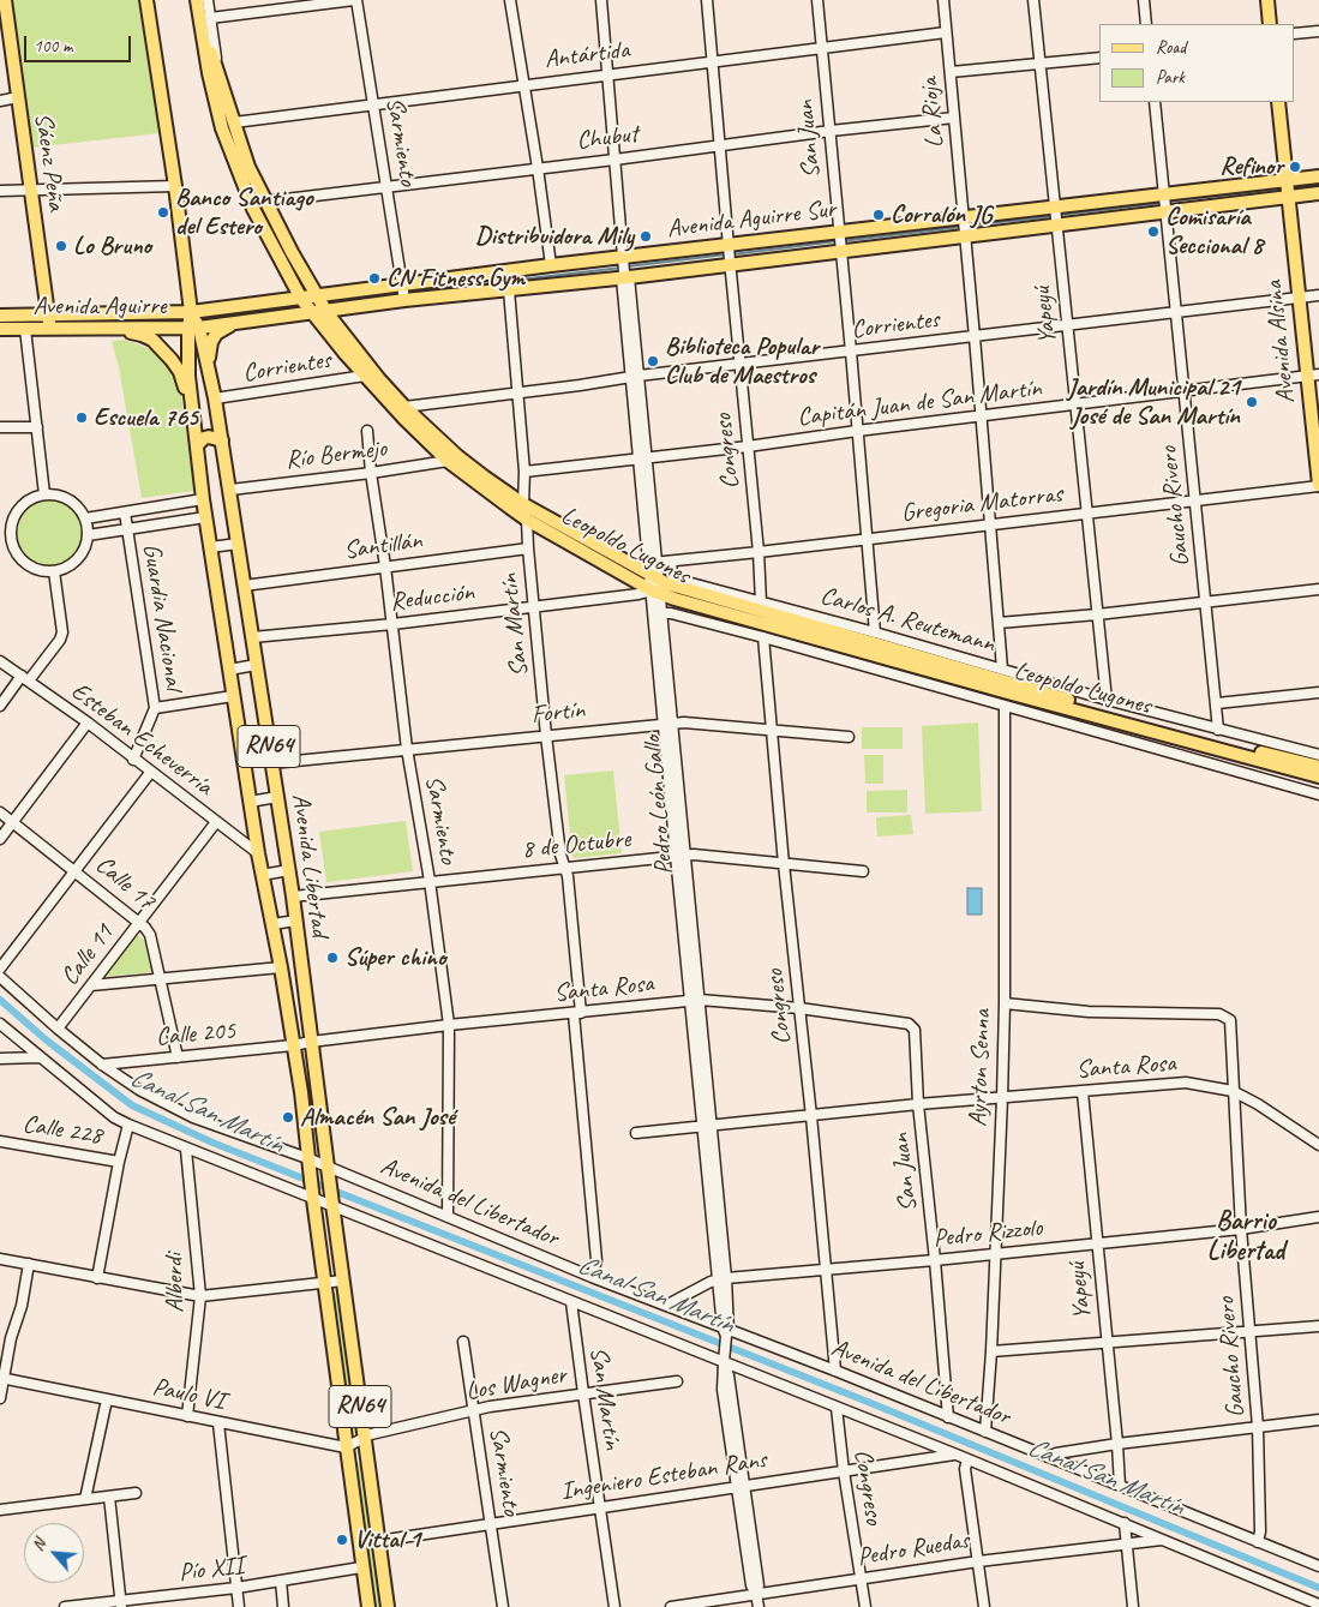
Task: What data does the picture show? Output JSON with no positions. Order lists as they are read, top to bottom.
{
  "streets": {
    "main road": [
      "Sáenz Peña",
      "Avenida Aguirre Sur",
      "Avenida Aguirre",
      "Avenida Alsina",
      "Leopoldo Lugones",
      "RN64",
      "Avenida Libertad"
    ],
    "street": [
      "Antártida",
      "La Rioja",
      "Chubut",
      "San Juan",
      "Sarmiento",
      "Yapeyú",
      "Corrientes",
      "Capitán Juan de San Martín",
      "Congreso",
      "Río Bermejo",
      "Gregoria Matorras",
      "Gaucho Rivero",
      "Santillán",
      "Reducción",
      "Guardia Nacional",
      "Carlos A. Reutemann",
      "San Martín",
      "Fortín",
      "Esteban Echeverría",
      "Pedro León Gallo",
      "8 de Octubre",
      "Calle 17",
      "Calle 11",
      "Santa Rosa",
      "Calle 205",
      "Ayrton Senna",
      "Calle 228",
      "Avenida del Libertador",
      "Pedro Rizzolo",
      "Alberdi",
      "Los Wagner",
      "Paulo VI",
      "Ingeniero Esteban Rans",
      "Pedro Ruedas",
      "Pío XII"
    ]
  },
  "crossings": [
    ["Antártida", "La Rioja"],
    ["Antártida", "San Juan"],
    ["Antártida", "Sarmiento"],
    ["Antártida", "Congreso"],
    ["Antártida", "Leopoldo Lugones"],
    ["Antártida", "Pedro León Gallo"],
    ["La Rioja", "Chubut"],
    ["La Rioja", "Avenida Aguirre Sur"],
    ["La Rioja", "Corrientes"],
    ["La Rioja", "Capitán Juan de San Martín"],
    ["La Rioja", "Gregoria Matorras"],
    ["La Rioja", "Carlos A. Reutemann"],
    ["Chubut", "San Juan"],
    ["Chubut", "Sarmiento"],
    ["Chubut", "Congreso"],
    ["Chubut", "Leopoldo Lugones"],
    ["Chubut", "Pedro León Gallo"],
    ["San Juan", "Avenida Aguirre Sur"],
    ["San Juan", "Corrientes"],
    ["San Juan", "Capitán Juan de San Martín"],
    ["San Juan", "Gregoria Matorras"],
    ["San Juan", "Carlos A. Reutemann"],
    ["San Juan", "Santa Rosa"],
    ["San Juan", "Avenida del Libertador"],
    ["San Juan", "Pedro Rizzolo"],
    ["Sarmiento", "Avenida Aguirre Sur"],
    ["Sarmiento", "Río Bermejo"],
    ["Sarmiento", "Santillán"],
    ["Sarmiento", "Reducción"],
    ["Sarmiento", "Fortín"],
    ["Sarmiento", "8 de Octubre"],
    ["Sarmiento", "Santa Rosa"],
    ["Sarmiento", "Avenida del Libertador"],
    ["Sarmiento", "Los Wagner"],
    ["Sarmiento", "Ingeniero Esteban Rans"],
    ["Sáenz Peña", "Avenida Aguirre"],
    ["Avenida Aguirre Sur", "Avenida Aguirre"],
    ["Avenida Aguirre Sur", "Yapeyú"],
    ["Avenida Aguirre Sur", "Avenida Alsina"],
    ["Avenida Aguirre Sur", "Congreso"],
    ["Avenida Aguirre Sur", "Gaucho Rivero"],
    ["Avenida Aguirre Sur", "Leopoldo Lugones"],
    ["Avenida Aguirre Sur", "Pedro León Gallo"],
    ["Avenida Aguirre Sur", "Avenida Libertad"],
    ["Avenida Aguirre", "Avenida Libertad"],
    ["Yapeyú", "Corrientes"],
    ["Yapeyú", "Capitán Juan de San Martín"],
    ["Yapeyú", "Gregoria Matorras"],
    ["Yapeyú", "Carlos A. Reutemann"],
    ["Yapeyú", "Santa Rosa"],
    ["Yapeyú", "Avenida del Libertador"],
    ["Yapeyú", "Pedro Rizzolo"],
    ["Corrientes", "Avenida Alsina"],
    ["Corrientes", "Congreso"],
    ["Corrientes", "Gaucho Rivero"],
    ["Corrientes", "Leopoldo Lugones"],
    ["Corrientes", "Pedro León Gallo"],
    ["Corrientes", "Avenida Libertad"],
    ["Avenida Alsina", "Capitán Juan de San Martín"],
    ["Avenida Alsina", "Gregoria Matorras"],
    ["Capitán Juan de San Martín", "Congreso"],
    ["Capitán Juan de San Martín", "Gaucho Rivero"],
    ["Capitán Juan de San Martín", "Pedro León Gallo"],
    ["Congreso", "Gregoria Matorras"],
    ["Congreso", "Carlos A. Reutemann"],
    ["Congreso", "Fortín"],
    ["Congreso", "8 de Octubre"],
    ["Congreso", "Santa Rosa"],
    ["Congreso", "Avenida del Libertador"],
    ["Congreso", "Pedro Rizzolo"],
    ["Congreso", "Ingeniero Esteban Rans"],
    ["Congreso", "Pedro Ruedas"],
    ["Río Bermejo", "Leopoldo Lugones"],
    ["Río Bermejo", "Avenida Libertad"],
    ["Gregoria Matorras", "Gaucho Rivero"],
    ["Gregoria Matorras", "Leopoldo Lugones"],
    ["Gregoria Matorras", "Reducción"],
    ["Gregoria Matorras", "Carlos A. Reutemann"],
    ["Gregoria Matorras", "Pedro León Gallo"],
    ["Gaucho Rivero", "Carlos A. Reutemann"],
    ["Gaucho Rivero", "Santa Rosa"],
    ["Gaucho Rivero", "Ayrton Senna"],
    ["Gaucho Rivero", "Avenida del Libertador"],
    ["Gaucho Rivero", "Pedro Rizzolo"],
    ["Santillán", "San Martín"],
    ["Santillán", "Avenida Libertad"],
    ["Leopoldo Lugones", "Reducción"],
    ["Leopoldo Lugones", "San Martín"],
    ["Leopoldo Lugones", "Pedro León Gallo"],
    ["Reducción", "San Martín"],
    ["Reducción", "Pedro León Gallo"],
    ["Reducción", "Avenida Libertad"],
    ["Guardia Nacional", "Esteban Echeverría"],
    ["San Martín", "Fortín"],
    ["San Martín", "8 de Octubre"],
    ["San Martín", "Santa Rosa"],
    ["San Martín", "Avenida del Libertador"],
    ["San Martín", "Los Wagner"],
    ["San Martín", "Ingeniero Esteban Rans"],
    ["Fortín", "Pedro León Gallo"],
    ["Fortín", "Avenida Libertad"],
    ["Esteban Echeverría", "Avenida Libertad"],
    ["Esteban Echeverría", "Calle 11"],
    ["Pedro León Gallo", "8 de Octubre"],
    ["Pedro León Gallo", "Santa Rosa"],
    ["Pedro León Gallo", "Avenida del Libertador"],
    ["Pedro León Gallo", "Pedro Rizzolo"],
    ["Pedro León Gallo", "Ingeniero Esteban Rans"],
    ["Pedro León Gallo", "Pedro Ruedas"],
    ["8 de Octubre", "Avenida Libertad"],
    ["Avenida Libertad", "Santa Rosa"],
    ["Avenida Libertad", "Calle 205"],
    ["Avenida Libertad", "Avenida del Libertador"],
    ["Avenida Libertad", "Los Wagner"],
    ["Avenida Libertad", "Paulo VI"],
    ["Avenida Libertad", "Ingeniero Esteban Rans"],
    ["Avenida Libertad", "Pío XII"],
    ["Calle 17", "Calle 11"],
    ["Calle 17", "Calle 205"],
    ["Calle 11", "Avenida del Libertador"],
    ["Santa Rosa", "Calle 205"],
    ["Santa Rosa", "Ayrton Senna"],
    ["Calle 205", "Avenida del Libertador"],
    ["Ayrton Senna", "Avenida del Libertador"],
    ["Ayrton Senna", "Pedro Rizzolo"],
    ["Avenida del Libertador", "Pedro Rizzolo"],
    ["Avenida del Libertador", "Alberdi"],
    ["Avenida del Libertador", "Ingeniero Esteban Rans"],
    ["Avenida del Libertador", "Pedro Ruedas"],
    ["Alberdi", "Paulo VI"]
  ],
  "districts": ["Barrio Libertad"],
  "water": ["Canal San Martín"],
  "places": [
    "Refinor",
    "Banco Santiago del Estero",
    "Corralón JG",
    "Comisaría Seccional 8",
    "Distribuidora Mily",
    "Lo Bruno",
    "CN Fitness Gym",
    "Biblioteca Popular Club de Maestros",
    "Jardín Municipal 21 José de San Martín",
    "Escuela 765",
    "Súper chino",
    "Almacén San José",
    "Vittal 1"
  ],
  "legend": ["Road", "Park"],
  "scale_bar": "100 m",
  "north": "top left"
}
